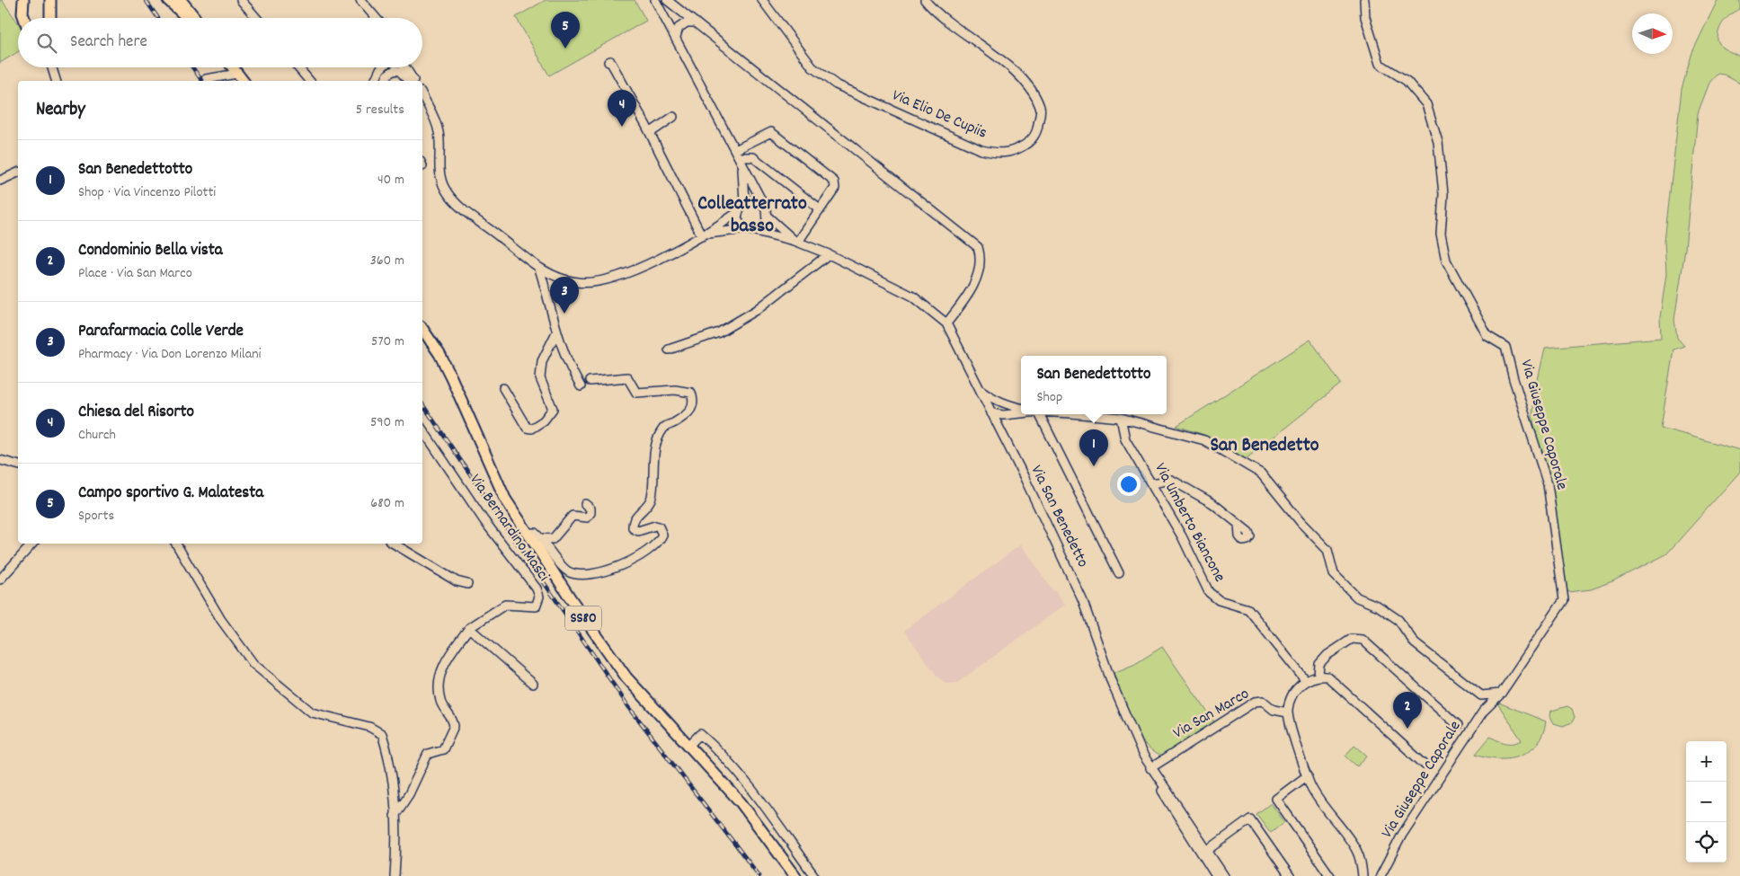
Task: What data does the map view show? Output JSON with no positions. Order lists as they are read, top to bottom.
{
  "streets": {
    "main road": ["SS80"],
    "street": [
      "Via Elio De Cupiis",
      "Via Giuseppe Caporale",
      "Via San Benedetto",
      "Via Umberto Biancone",
      "Via Bernardino Masci",
      "Via San Marco"
    ]
  },
  "crossings": [
    ["Via San Benedetto", "Via San Marco"]
  ],
  "districts": ["Colleatterrato basso", "San Benedetto"],
  "north": "right",
  "page": {
    "pins": [
      "5",
      "4",
      "3",
      "1",
      "2"
    ],
    "search": "Search here",
    "heading": ["Nearby", "5 results"],
    "list": [
      {
        "mark": "1",
        "name": "San Benedettotto",
        "note": "Shop · Via Vincenzo Pilotti",
        "value": "40 m"
      },
      {
        "mark": "2",
        "name": "Condominio Bella vista",
        "note": "Place · Via San Marco",
        "value": "360 m"
      },
      {
        "mark": "3",
        "name": "Parafarmacia Colle Verde",
        "note": "Pharmacy · Via Don Lorenzo Milani",
        "value": "570 m"
      },
      {
        "mark": "4",
        "name": "Chiesa del Risorto",
        "note": "Church",
        "value": "590 m"
      },
      {
        "mark": "5",
        "name": "Campo sportivo G. Malatesta",
        "note": "Sports",
        "value": "680 m"
      }
    ],
    "popup": ["San Benedettotto", "Shop"],
    "map_buttons": ["+", "−"]
  }
}
